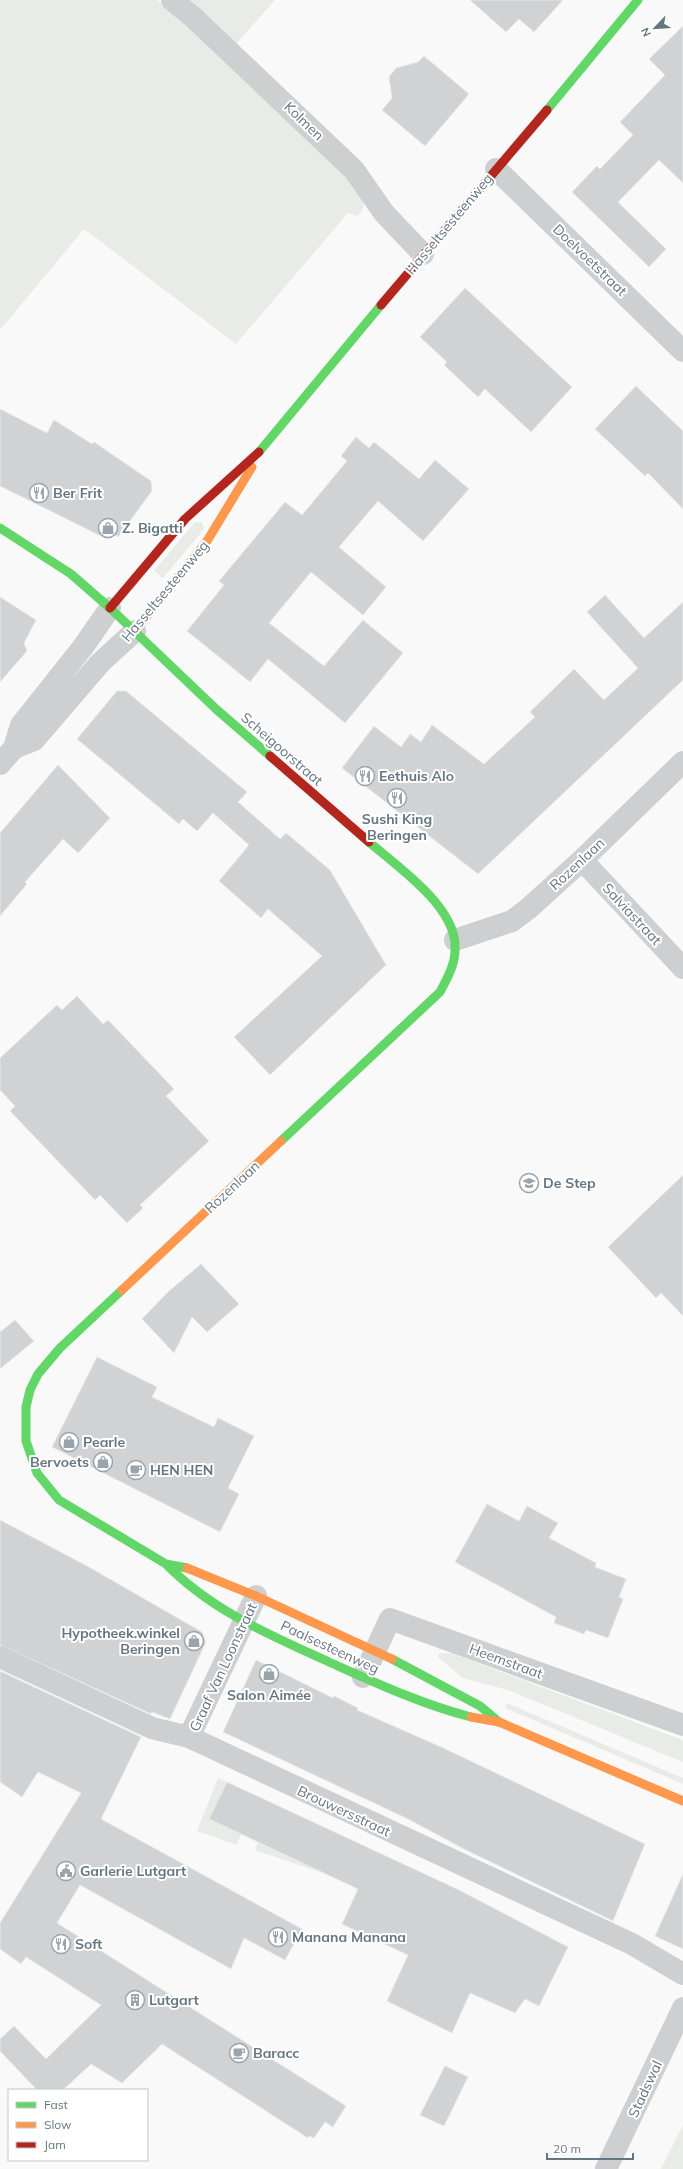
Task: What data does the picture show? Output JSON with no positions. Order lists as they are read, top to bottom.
{
  "streets": {
    "street": [
      "Kolmen",
      "Hasseltsesteenweg",
      "Doelvoetstraat",
      "Scheigoorstraat",
      "Rozenlaan",
      "Salviastraat",
      "Paalsesteenweg",
      "Heemstraat",
      "Graaf Van Loonstraat",
      "Brouwersstraat",
      "Stadswal"
    ]
  },
  "crossings": [
    ["Kolmen", "Hasseltsesteenweg"],
    ["Hasseltsesteenweg", "Doelvoetstraat"],
    ["Hasseltsesteenweg", "Scheigoorstraat"],
    ["Scheigoorstraat", "Rozenlaan"],
    ["Rozenlaan", "Salviastraat"],
    ["Rozenlaan", "Paalsesteenweg"],
    ["Paalsesteenweg", "Heemstraat"],
    ["Paalsesteenweg", "Graaf Van Loonstraat"],
    ["Graaf Van Loonstraat", "Brouwersstraat"]
  ],
  "places": {
    "restaurant": [
      "Ber Frit",
      "Eethuis Alo",
      "Sushi King Beringen",
      "Manana Manana",
      "Soft"
    ],
    "shop": [
      "Z. Bigatti",
      "Pearle",
      "Bervoets",
      "Hypotheek.winkel Beringen",
      "Salon Aimée"
    ],
    "school or university": ["De Step"],
    "cafe": ["HEN HEN", "Baracc"],
    "public building": ["Garlerie Lutgart"],
    "building": ["Lutgart"]
  },
  "legend": ["Fast", "Slow", "Jam"],
  "scale_bar": "20 m",
  "north": "bottom left"
}
